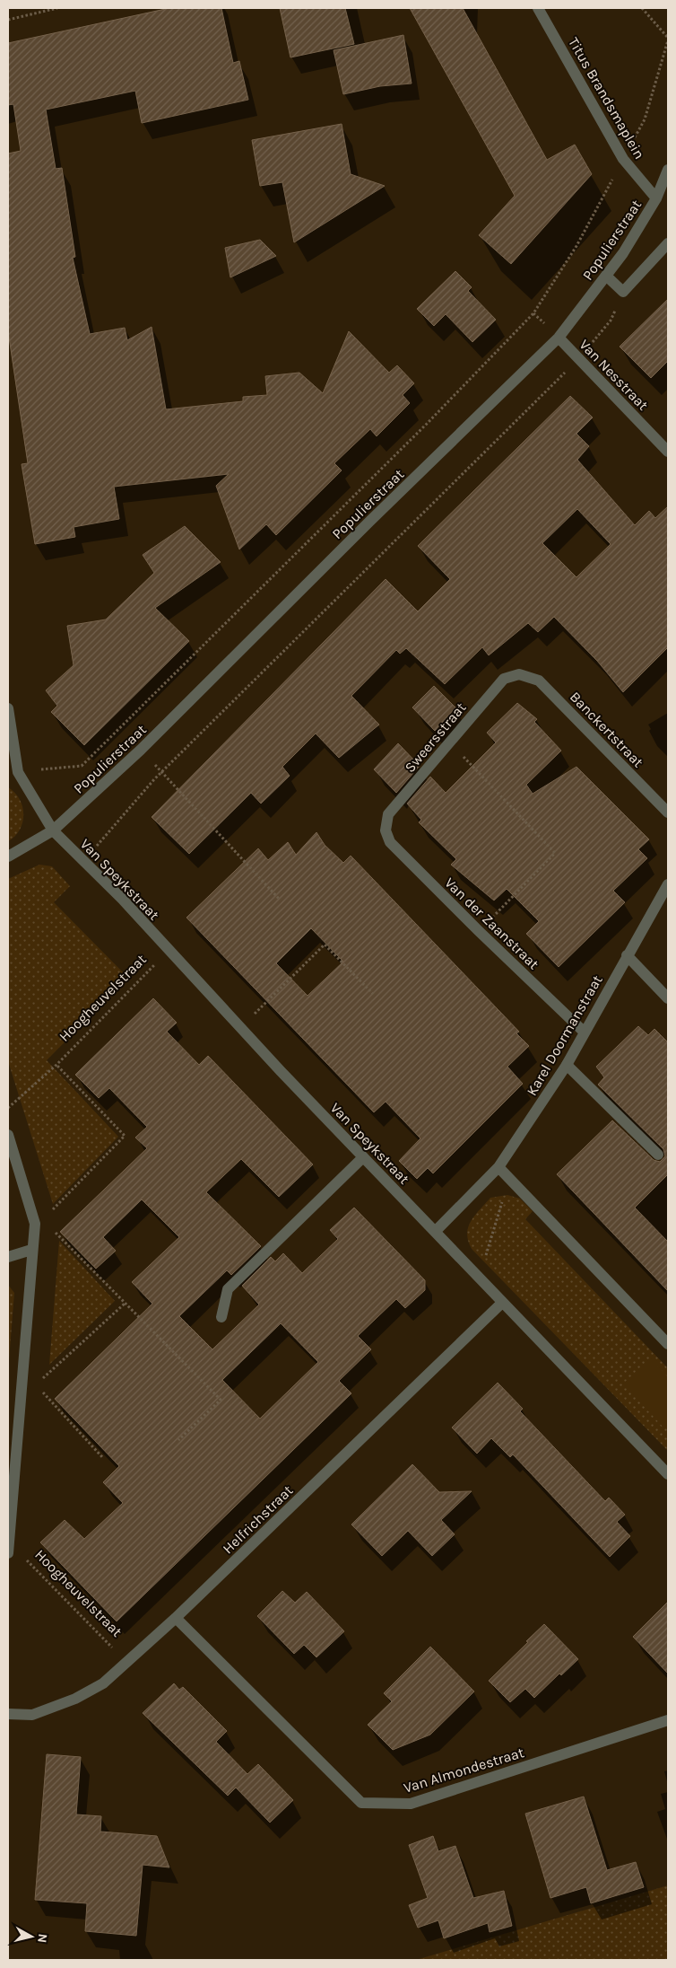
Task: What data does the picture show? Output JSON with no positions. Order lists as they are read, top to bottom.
{
  "streets": {
    "street": [
      "Titus Brandsmaplein",
      "Populierstraat",
      "Van Nesstraat",
      "Banckertstraat",
      "Sweersstraat",
      "Van Speykstraat",
      "Van der Zaanstraat",
      "Karel Doormanstraat",
      "Helfrichstraat",
      "Van Almondestraat"
    ],
    "path": ["Hoogheuvelstraat"]
  },
  "crossings": [
    ["Titus Brandsmaplein", "Populierstraat"],
    ["Populierstraat", "Van Nesstraat"],
    ["Populierstraat", "Van Speykstraat"],
    ["Banckertstraat", "Sweersstraat"],
    ["Sweersstraat", "Van der Zaanstraat"],
    ["Van Speykstraat", "Hoogheuvelstraat"],
    ["Van Speykstraat", "Karel Doormanstraat"],
    ["Van Speykstraat", "Helfrichstraat"],
    ["Van der Zaanstraat", "Karel Doormanstraat"],
    ["Hoogheuvelstraat", "Helfrichstraat"],
    ["Helfrichstraat", "Van Almondestraat"]
  ],
  "north": "right"
}
